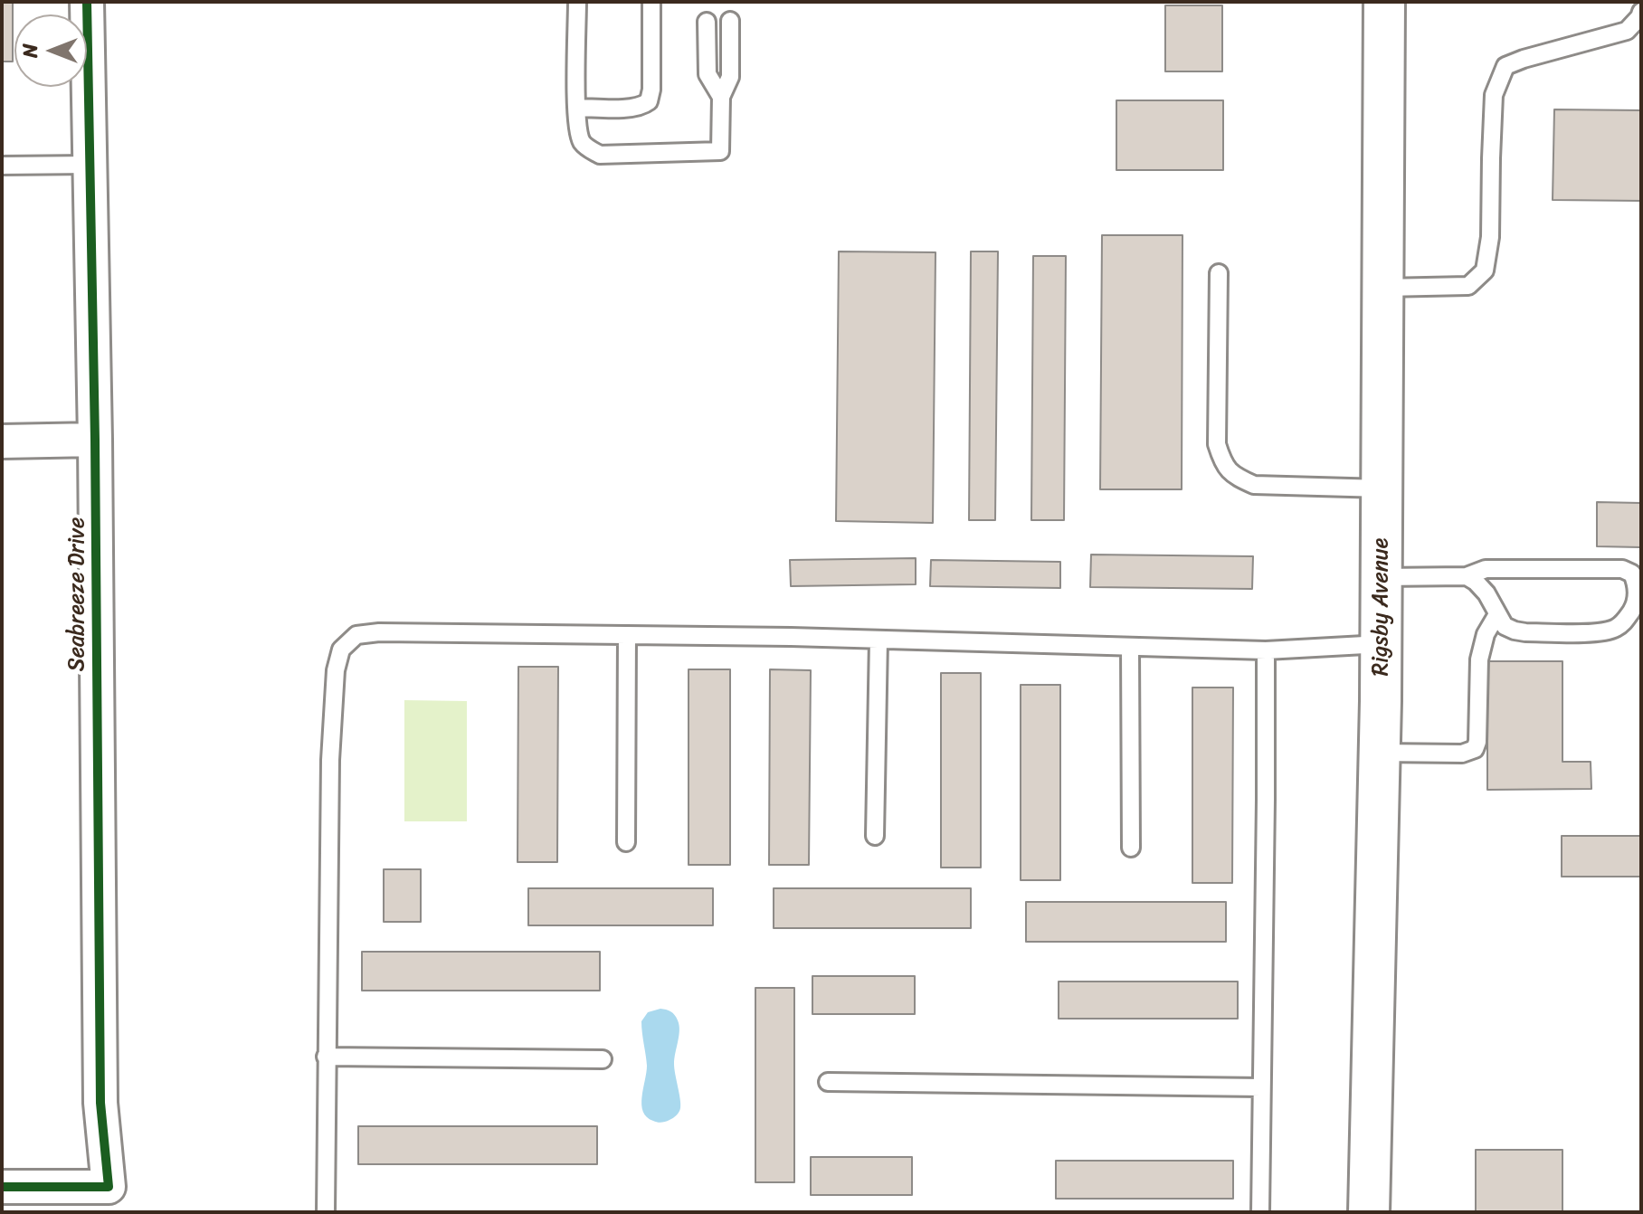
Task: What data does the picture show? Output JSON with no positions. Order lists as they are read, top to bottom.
{
  "streets": {
    "main road": ["Rigsby Avenue"],
    "street": ["Seabreeze Drive"]
  },
  "north": "left"
}
